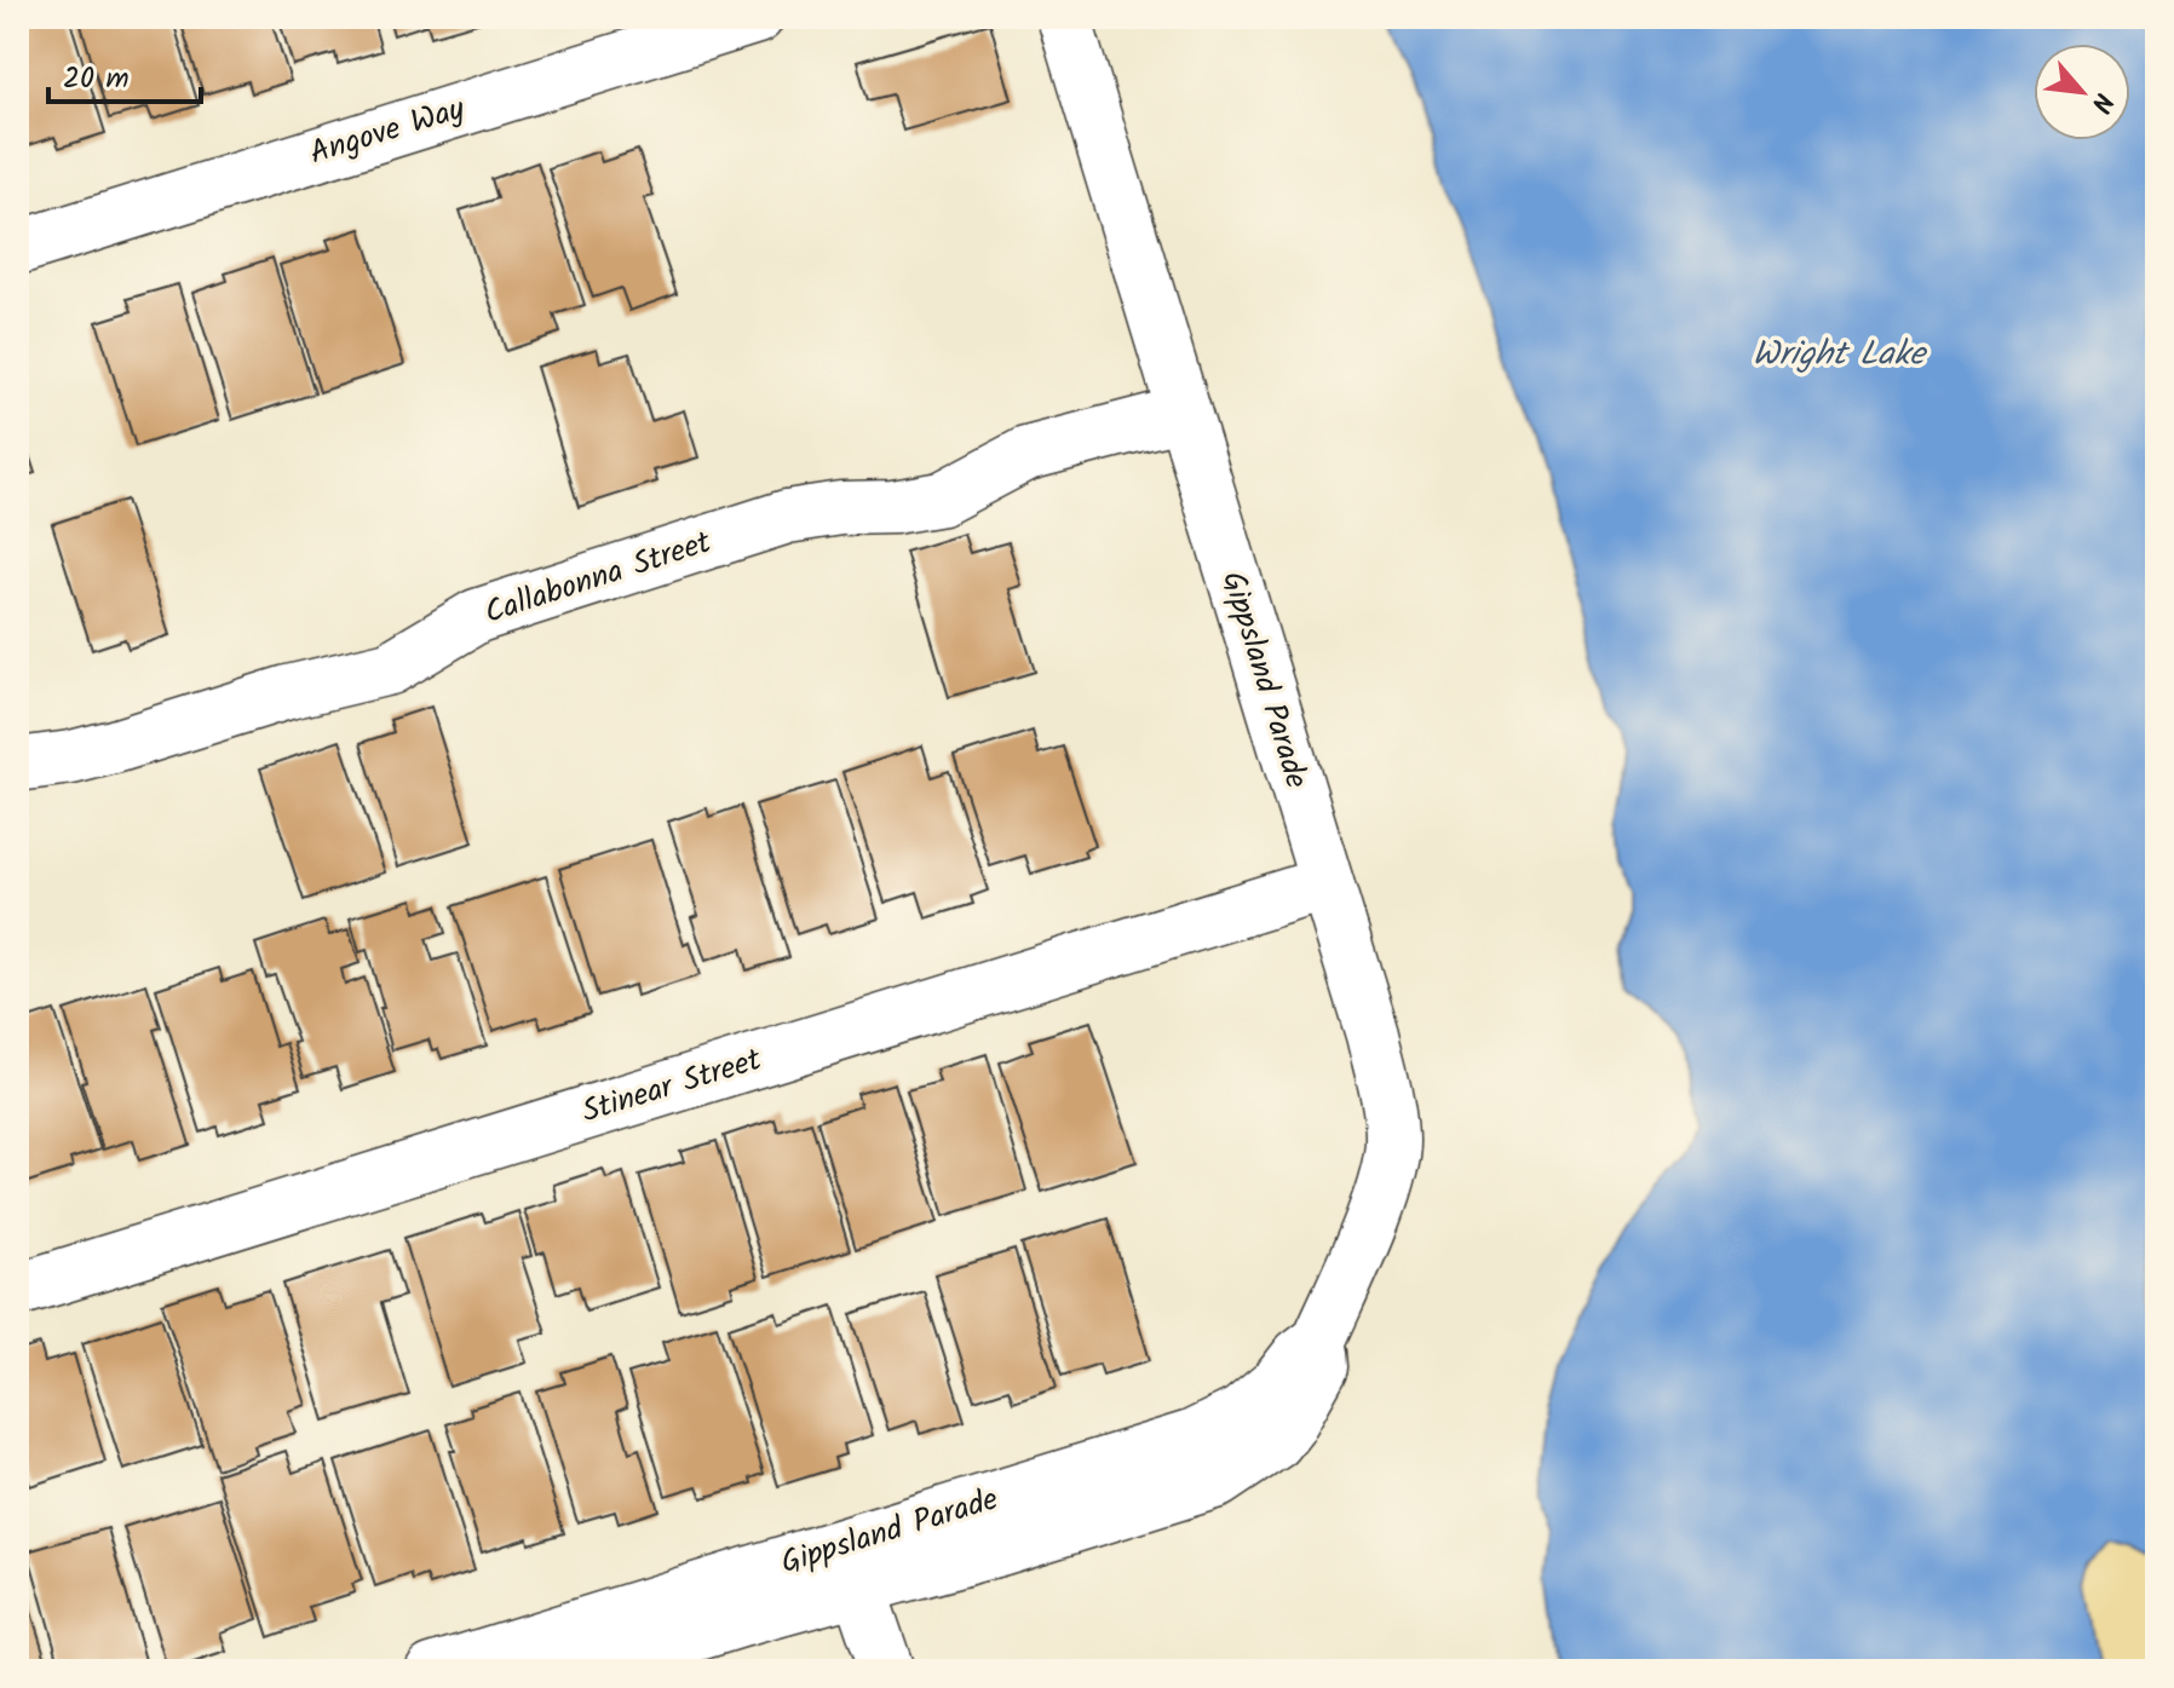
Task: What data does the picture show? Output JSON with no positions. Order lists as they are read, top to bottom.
{
  "streets": {
    "street": [
      "Angove Way",
      "Callabonna Street",
      "Gippsland Parade",
      "Stinear Street"
    ]
  },
  "crossings": [
    ["Callabonna Street", "Gippsland Parade"],
    ["Gippsland Parade", "Stinear Street"]
  ],
  "water": ["Wright Lake"],
  "scale_bar": "20 m",
  "north": "bottom right"
}
